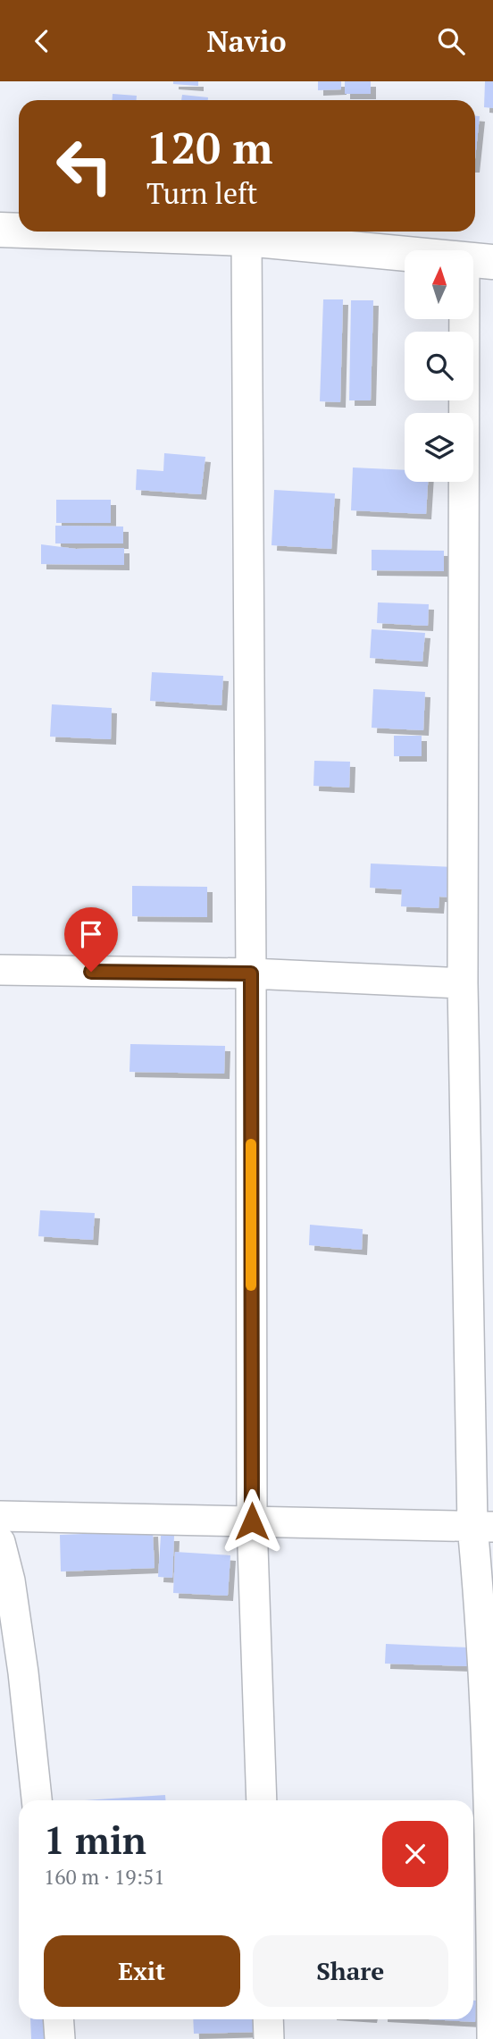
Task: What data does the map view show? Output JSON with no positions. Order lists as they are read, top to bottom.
{
  "north": "top",
  "page": {
    "header": "Navio",
    "turn": ["120 m", "Turn left"],
    "heading": ["1 min", "160 m · 19:51"],
    "buttons": ["Exit", "Share"]
  }
}
